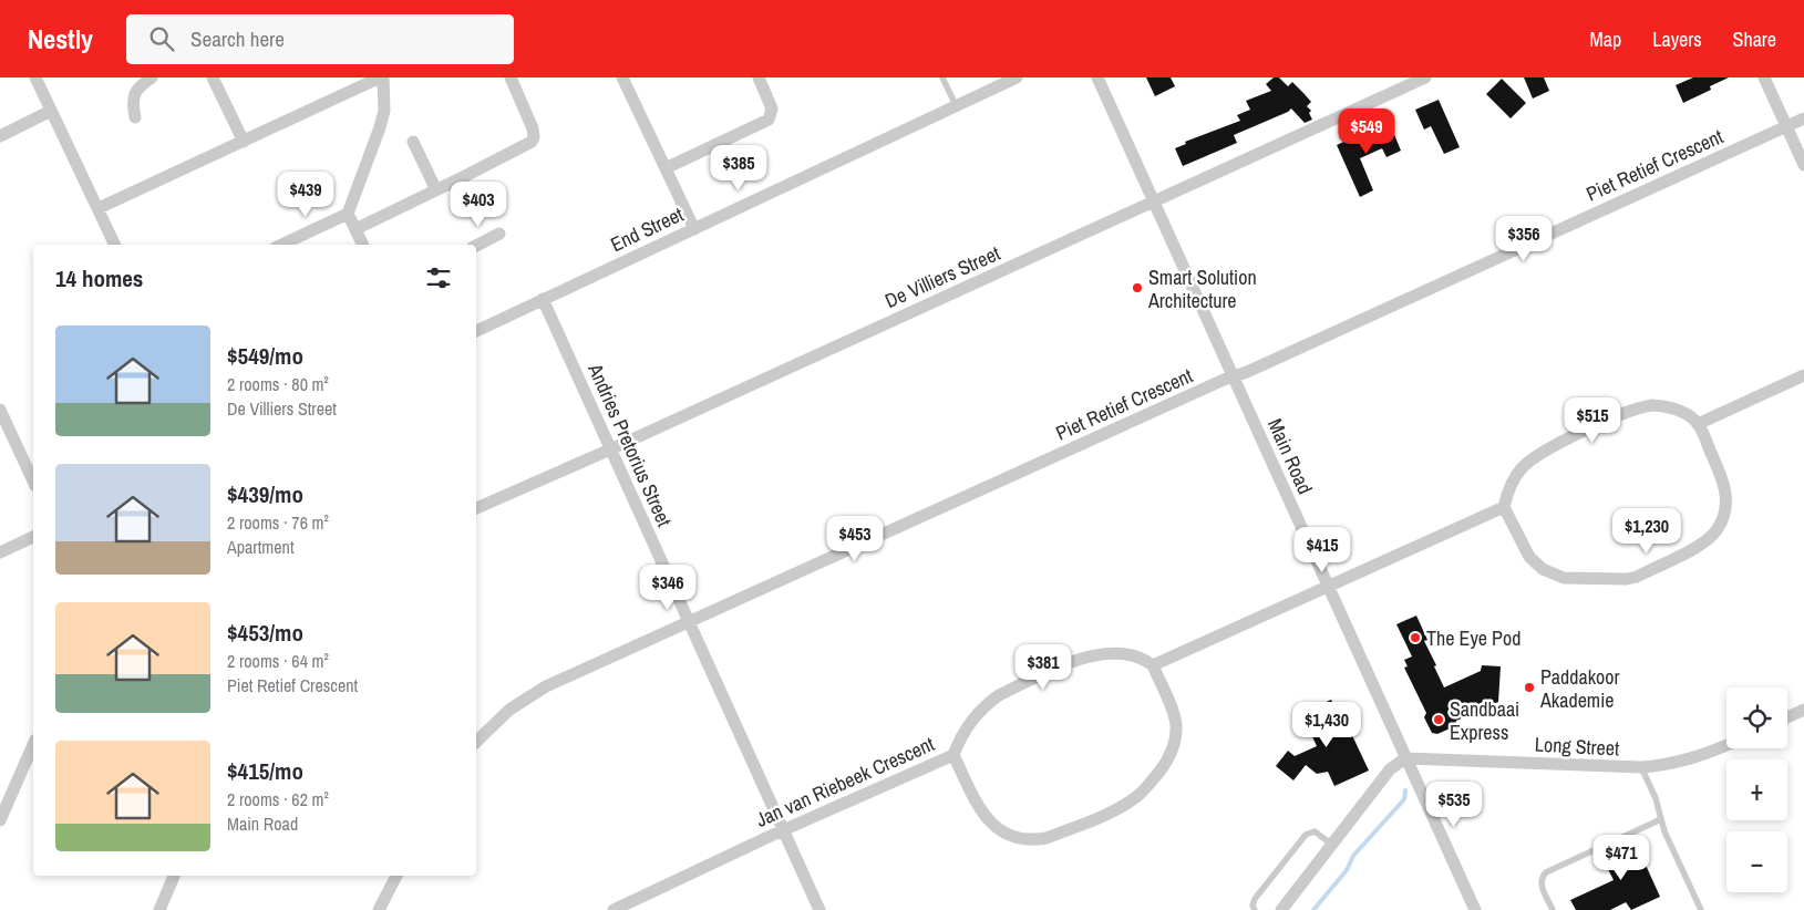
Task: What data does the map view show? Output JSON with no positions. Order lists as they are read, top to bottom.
{
  "streets": {
    "street": [
      "Piet Retief Crescent",
      "End Street",
      "De Villiers Street",
      "Andries Pretorius Street",
      "Main Road",
      "Long Street",
      "Jan van Riebeek Crescent"
    ]
  },
  "crossings": [
    ["Piet Retief Crescent", "Andries Pretorius Street"],
    ["Piet Retief Crescent", "Main Road"],
    ["End Street", "Andries Pretorius Street"],
    ["De Villiers Street", "Andries Pretorius Street"],
    ["De Villiers Street", "Main Road"],
    ["Andries Pretorius Street", "Jan van Riebeek Crescent"],
    ["Main Road", "Long Street"]
  ],
  "places": [
    "Smart Solution Architecture",
    "The Eye Pod",
    "Paddakoor Akademie",
    "Sandbaai Express"
  ],
  "page": {
    "header": "Nestly",
    "search": "Search here",
    "nav": ["Map", "Layers", "Share"],
    "price": [
      "$549",
      "$385",
      "$439",
      "$403",
      "$356",
      "$515",
      "$1,230",
      "$453",
      "$415",
      "$346",
      "$381",
      "$1,430",
      "$535",
      "$471"
    ],
    "heading": "14 homes",
    "list": [
      {
        "name": "$549/mo",
        "note": "2 rooms · 80 m² · De Villiers Street"
      },
      {
        "name": "$439/mo",
        "note": "2 rooms · 76 m² · Apartment"
      },
      {
        "name": "$453/mo",
        "note": "2 rooms · 64 m² · Piet Retief Crescent"
      },
      {
        "name": "$415/mo",
        "note": "2 rooms · 62 m² · Main Road"
      }
    ],
    "map_buttons": ["+", "−"]
  }
}
